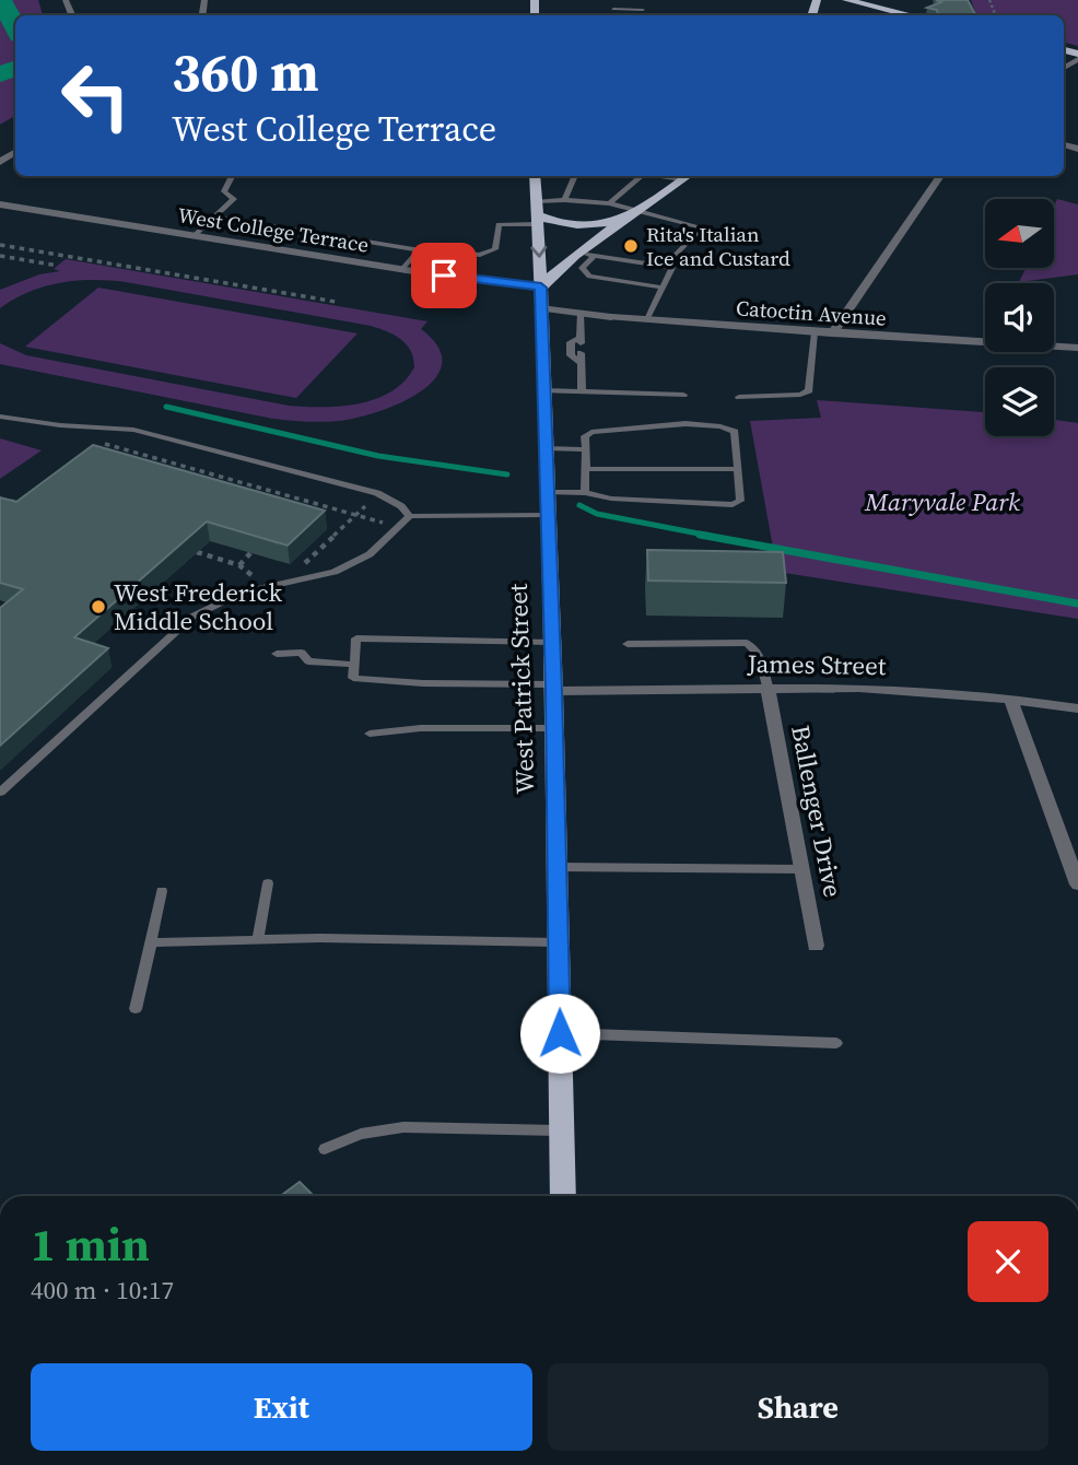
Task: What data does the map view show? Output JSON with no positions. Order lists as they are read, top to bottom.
{
  "streets": {
    "main road": ["West Patrick Street"],
    "street": [
      "West College Terrace",
      "Catoctin Avenue",
      "James Street",
      "Ballenger Drive"
    ]
  },
  "crossings": [
    ["West College Terrace", "West Patrick Street"],
    ["Catoctin Avenue", "West Patrick Street"],
    ["James Street", "West Patrick Street"],
    ["James Street", "Ballenger Drive"]
  ],
  "parks": ["Maryvale Park"],
  "places": ["Rita's Italian Ice and Custard", "West Frederick Middle School"],
  "north": "left",
  "page": {
    "turn": ["360 m", "West College Terrace"],
    "heading": ["1 min", "400 m · 10:17"],
    "buttons": ["Exit", "Share"]
  }
}
